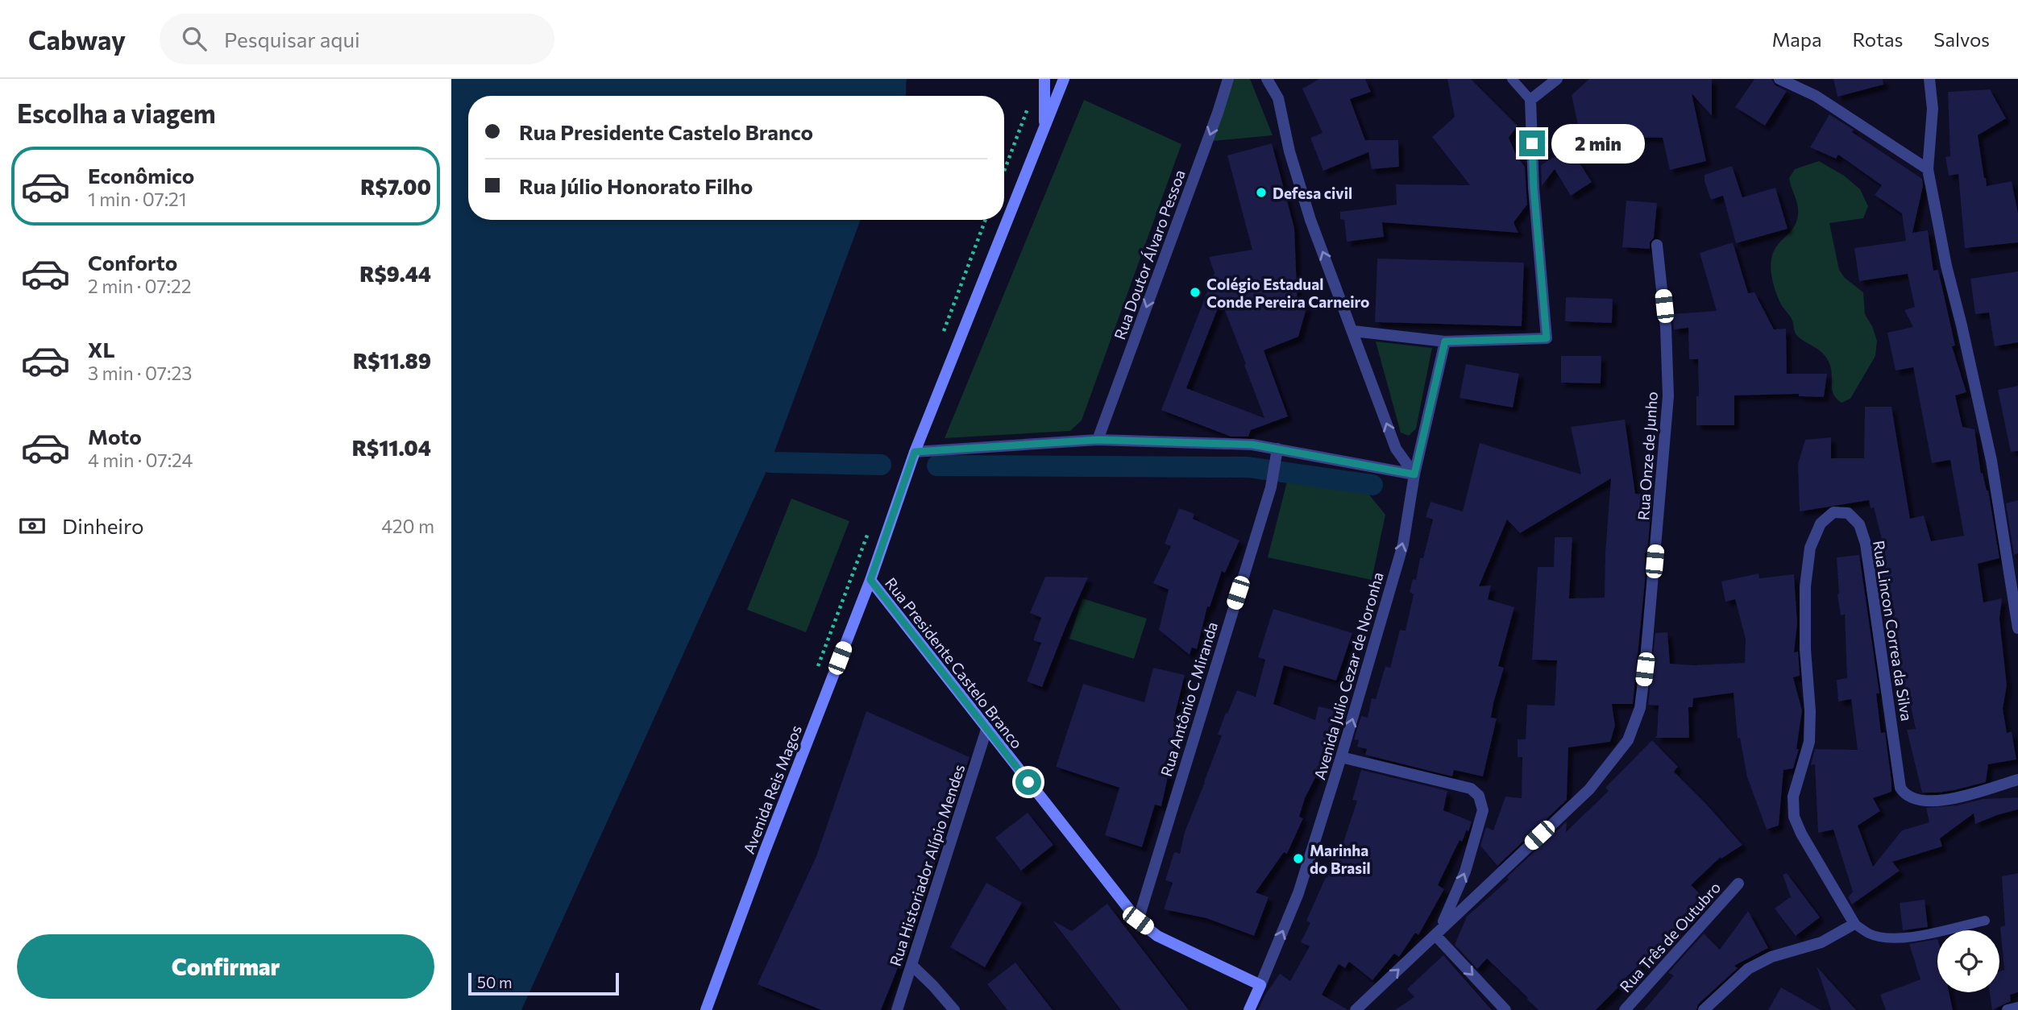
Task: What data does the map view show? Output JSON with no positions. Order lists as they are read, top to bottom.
{
  "streets": {
    "main road": ["Rua Presidente Castelo Branco", "Avenida Julio Cezar de Noronha", "Avenida Reis Magos"],
    "street": [
      "Rua Doutor Álvaro Pessoa",
      "Rua Onze de Junho",
      "Rua Lincon Correa da Silva",
      "Rua Antônio C Miranda",
      "Rua Historiador Alípio Mendes",
      "Rua Três de Outubro"
    ]
  },
  "crossings": [
    ["Rua Presidente Castelo Branco", "Avenida Julio Cezar de Noronha"],
    ["Rua Presidente Castelo Branco", "Rua Antônio C Miranda"],
    ["Rua Presidente Castelo Branco", "Avenida Reis Magos"],
    ["Rua Presidente Castelo Branco", "Rua Historiador Alípio Mendes"]
  ],
  "one_way": ["Rua Doutor Álvaro Pessoa", "Avenida Julio Cezar de Noronha"],
  "places": ["Defesa civil", "Colégio Estadual Conde Pereira Carneiro", "Marinha do Brasil"],
  "scale_bar": "50 m",
  "page": {
    "header": "Cabway",
    "search": "Pesquisar aqui",
    "nav": ["Mapa", "Rotas", "Salvos"],
    "heading": "Escolha a viagem",
    "banner": ["Rua Presidente Castelo Branco", "Rua Júlio Honorato Filho"],
    "bubble": "2 min",
    "list": [
      {
        "name": "Econômico",
        "note": "1 min · 07:21",
        "value": "R$7.00"
      },
      {
        "name": "Conforto",
        "note": "2 min · 07:22",
        "value": "R$9.44"
      },
      {
        "name": "XL",
        "note": "3 min · 07:23",
        "value": "R$11.89"
      },
      {
        "name": "Moto",
        "note": "4 min · 07:24",
        "value": "R$11.04"
      }
    ],
    "pay": ["Dinheiro", "420 m"],
    "buttons": "Confirmar",
    "scale": "50 m"
  }
}
